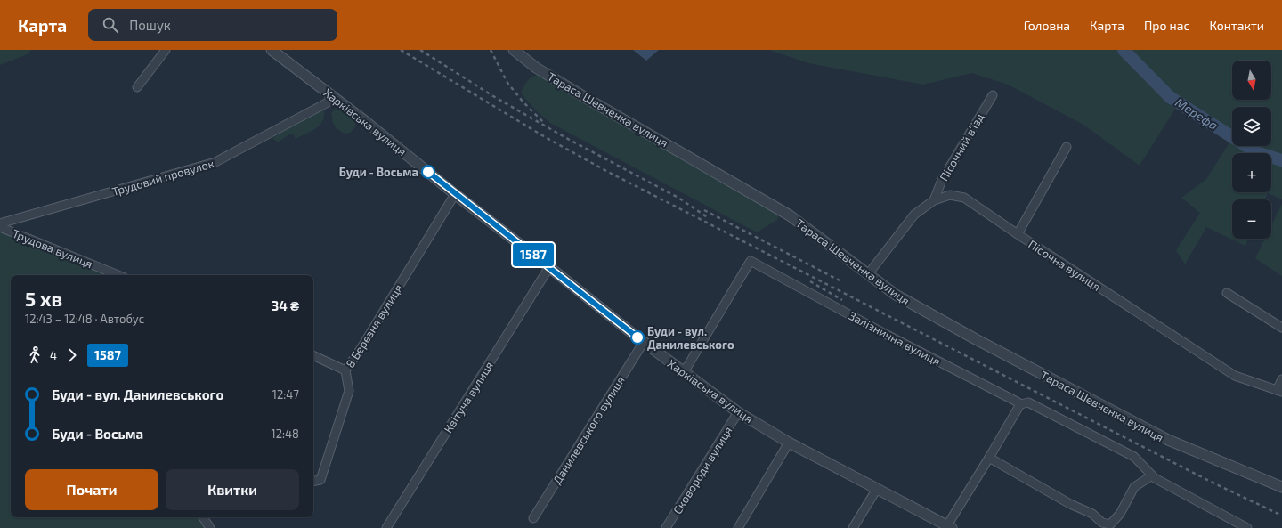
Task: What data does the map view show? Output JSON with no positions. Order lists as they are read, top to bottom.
{
  "streets": {
    "street": [
      "Тараса Шевченка вулиця",
      "Харківська вулиця",
      "Пісочний в’їзд",
      "Трудовий провулок",
      "Трудова вулиця",
      "Пісочна вулиця",
      "8 Березня вулиця",
      "Залізнична вулиця",
      "Квітуча вулиця",
      "Данилевського вулиця",
      "Сковороди вулиця"
    ]
  },
  "crossings": [
    ["Тараса Шевченка вулиця", "Пісочна вулиця"],
    ["Харківська вулиця", "Трудовий провулок"],
    ["Харківська вулиця", "8 Березня вулиця"],
    ["Харківська вулиця", "Залізнична вулиця"],
    ["Харківська вулиця", "Квітуча вулиця"],
    ["Харківська вулиця", "Данилевського вулиця"],
    ["Харківська вулиця", "Сковороди вулиця"],
    ["Пісочний в’їзд", "Пісочна вулиця"]
  ],
  "water": ["Мерефа"],
  "places": ["Буди - Восьма", "Буди - вул. Данилевського"],
  "lines": ["bus line 1587"],
  "north": "bottom",
  "page": {
    "header": "Карта",
    "search": "Пошук",
    "nav": [
      "Головна",
      "Карта",
      "Про нас",
      "Контакти"
    ],
    "on_map": "1587",
    "map_buttons": ["+", "−"],
    "heading": ["5 хв", "12:43 – 12:48 · Автобус", "34 ₴"],
    "legs": ["4", "1587"],
    "list": [
      {
        "name": "Буди - вул. Данилевського",
        "value": "12:47"
      },
      {
        "name": "Буди - Восьма",
        "value": "12:48"
      }
    ],
    "buttons": ["Почати", "Квитки"]
  }
}
